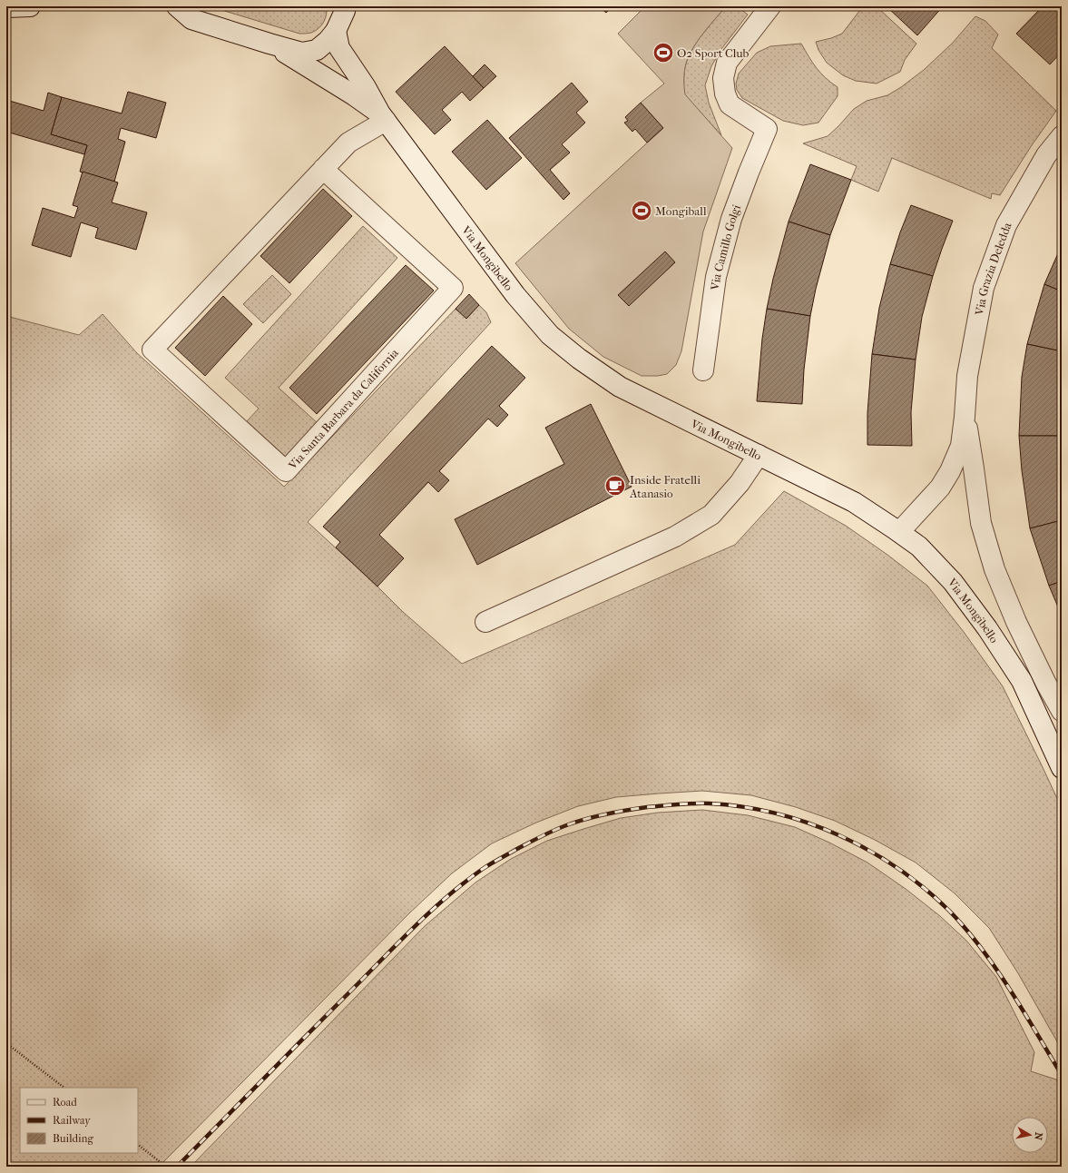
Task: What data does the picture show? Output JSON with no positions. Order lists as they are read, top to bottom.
{
  "streets": {
    "street": [
      "Via Camillo Golgi",
      "Via Mongibello",
      "Via Grazia Deledda",
      "Via Santa Barbara da California"
    ]
  },
  "crossings": [
    ["Via Mongibello", "Via Santa Barbara da California"]
  ],
  "places": {
    "sports": ["O2 Sport Club", "Mongiball"],
    "cafe": ["Inside Fratelli Atanasio"]
  },
  "legend": ["Road", "Railway", "Building"],
  "north": "right"
}
